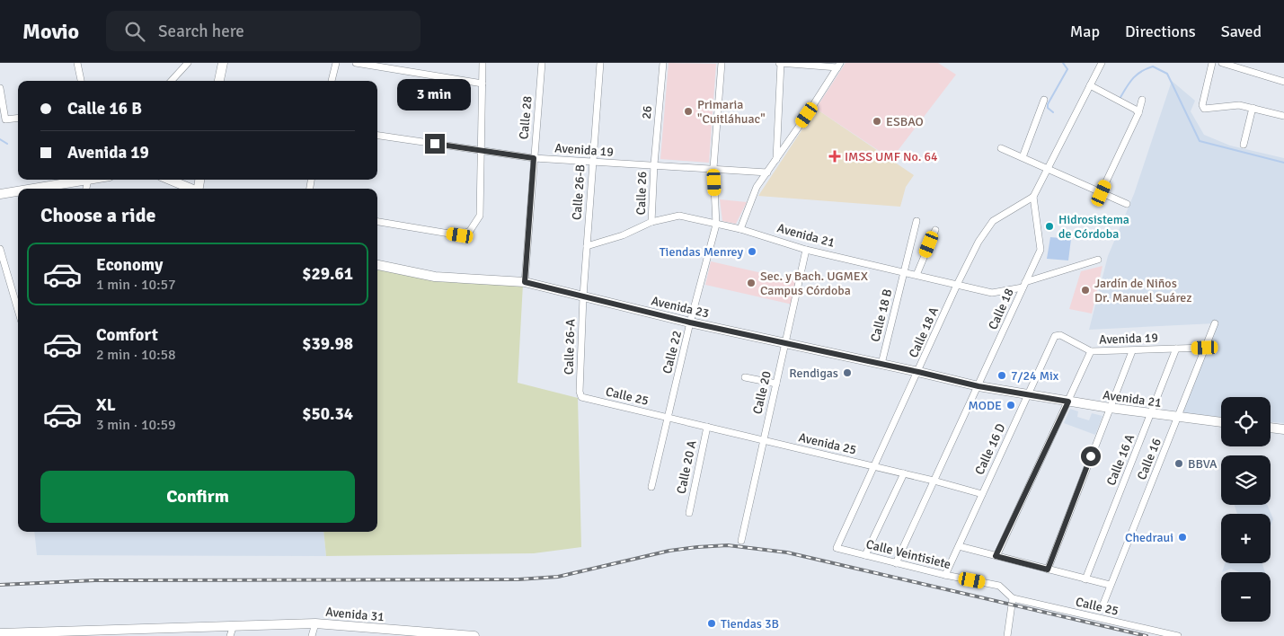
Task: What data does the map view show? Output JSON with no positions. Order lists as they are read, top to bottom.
{
  "streets": {
    "street": [
      "26",
      "Calle 28",
      "Avenida 19",
      "Calle 26-B",
      "Calle 26",
      "Avenida 21",
      "Avenida 23",
      "Calle 18",
      "Calle 18 B",
      "Calle 18 A",
      "Calle 26-A",
      "Calle 22",
      "Calle 20",
      "Calle 25",
      "Avenida 25",
      "Calle 16 D",
      "Calle 16",
      "Calle 16 A",
      "Calle 20 A",
      "Calle Veintisiete",
      "Avenida 31"
    ]
  },
  "crossings": [
    ["26", "Avenida 19"],
    ["26", "Calle 26"],
    ["Calle 28", "Avenida 19"],
    ["Calle 28", "Avenida 23"],
    ["Avenida 19", "Calle 26-B"],
    ["Avenida 19", "Calle 26"],
    ["Avenida 19", "Calle 22"],
    ["Avenida 19", "Calle 16 D"],
    ["Avenida 19", "Calle 16"],
    ["Avenida 19", "Calle 16 A"],
    ["Calle 26-B", "Avenida 21"],
    ["Calle 26-B", "Avenida 23"],
    ["Calle 26-B", "Calle 26-A"],
    ["Calle 26", "Avenida 21"],
    ["Avenida 21", "Avenida 23"],
    ["Avenida 21", "Calle 18"],
    ["Avenida 21", "Calle 18 B"],
    ["Avenida 21", "Calle 18 A"],
    ["Avenida 21", "Calle 22"],
    ["Avenida 21", "Calle 20"],
    ["Avenida 21", "Calle 16 D"],
    ["Avenida 21", "Calle 16"],
    ["Avenida 21", "Calle 16 A"],
    ["Avenida 23", "Calle 18"],
    ["Avenida 23", "Calle 18 B"],
    ["Avenida 23", "Calle 18 A"],
    ["Avenida 23", "Calle 26-A"],
    ["Avenida 23", "Calle 22"],
    ["Avenida 23", "Calle 20"],
    ["Calle 18", "Calle 18 A"],
    ["Calle 18", "Avenida 25"],
    ["Calle 18", "Calle Veintisiete"],
    ["Calle 18 A", "Avenida 25"],
    ["Calle 18 A", "Calle Veintisiete"],
    ["Calle 26-A", "Calle 25"],
    ["Calle 22", "Calle 25"],
    ["Calle 22", "Avenida 25"],
    ["Calle 20", "Avenida 25"],
    ["Calle 25", "Avenida 25"],
    ["Calle 25", "Calle Veintisiete"],
    ["Avenida 25", "Calle 16 D"],
    ["Avenida 25", "Calle 20 A"],
    ["Calle 16 D", "Calle Veintisiete"]
  ],
  "places": {
    "other": [
      "Primaria \"Cuitláhuac\"",
      "ESBAO",
      "Hidrosistema de Córdoba",
      "Tiendas Menrey",
      "Sec. y Bach. UGMEX Campus Córdoba",
      "Jardín de Niños Dr. Manuel Suárez",
      "Rendigas",
      "7/24 Mix",
      "MODE",
      "BBVA",
      "Chedraui",
      "Tiendas 3B"
    ],
    "health": ["IMSS UMF No. 64"]
  },
  "page": {
    "header": "Movio",
    "search": "Search here",
    "nav": ["Map", "Directions", "Saved"],
    "bubble": "3 min",
    "banner": ["Calle 16 B", "Avenida 19"],
    "heading": "Choose a ride",
    "list": [
      {
        "name": "Economy",
        "note": "1 min · 10:57",
        "value": "$29.61"
      },
      {
        "name": "Comfort",
        "note": "2 min · 10:58",
        "value": "$39.98"
      },
      {
        "name": "XL",
        "note": "3 min · 10:59",
        "value": "$50.34"
      }
    ],
    "map_buttons": ["+", "−"],
    "buttons": "Confirm"
  }
}
